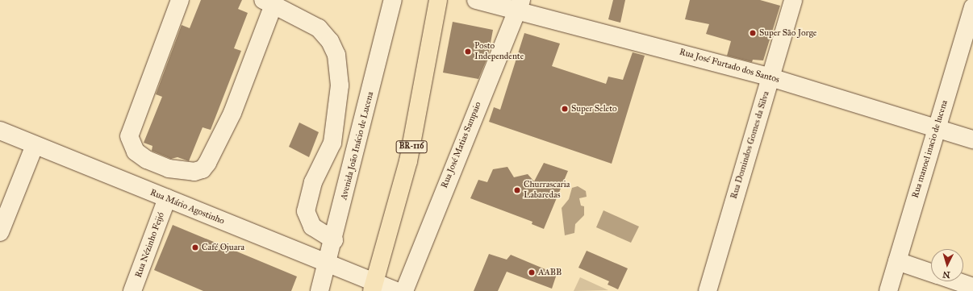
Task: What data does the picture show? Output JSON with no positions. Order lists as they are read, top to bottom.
{
  "streets": {
    "highway": ["BR-116"],
    "street": [
      "Rua José Furtado dos Santos",
      "Rua José Matias Sampaio",
      "Rua Domindos Gomes da Silva",
      "Avenida João Inácio de Lucena",
      "Rua manoel inacio de lucena",
      "Rua Mário Agostinho",
      "Rua Nézinho Feijó"
    ]
  },
  "crossings": [
    ["Rua José Furtado dos Santos", "Rua José Matias Sampaio"],
    ["Rua José Furtado dos Santos", "Rua Domindos Gomes da Silva"],
    ["Rua José Furtado dos Santos", "Rua manoel inacio de lucena"],
    ["Avenida João Inácio de Lucena", "Rua Mário Agostinho"],
    ["BR-116", "Rua Mário Agostinho"],
    ["Rua Mário Agostinho", "Rua Nézinho Feijó"]
  ],
  "places": [
    "Super São Jorge",
    "Posto Independente",
    "Super Seleto",
    "Churrascaria Labaredas",
    "Café Ojuara",
    "AABB"
  ],
  "north": "bottom"
}
